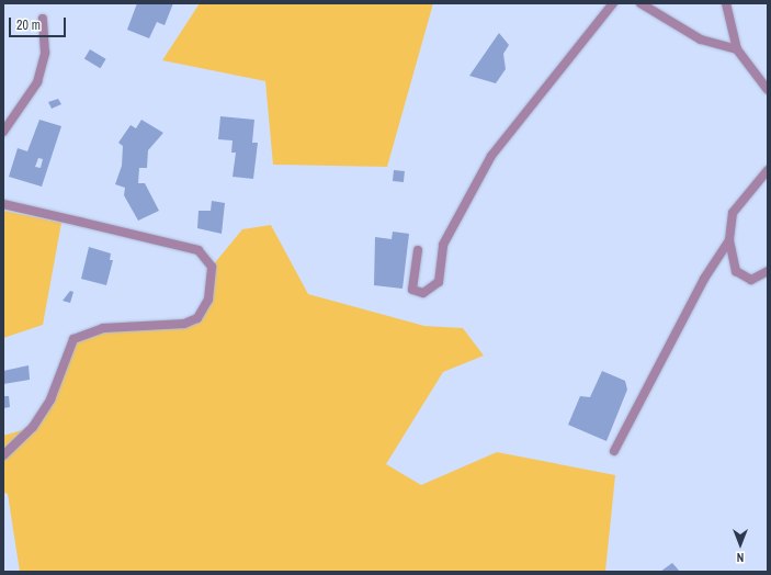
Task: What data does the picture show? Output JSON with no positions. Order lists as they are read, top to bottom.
{
  "scale_bar": "20 m",
  "north": "bottom"
}
